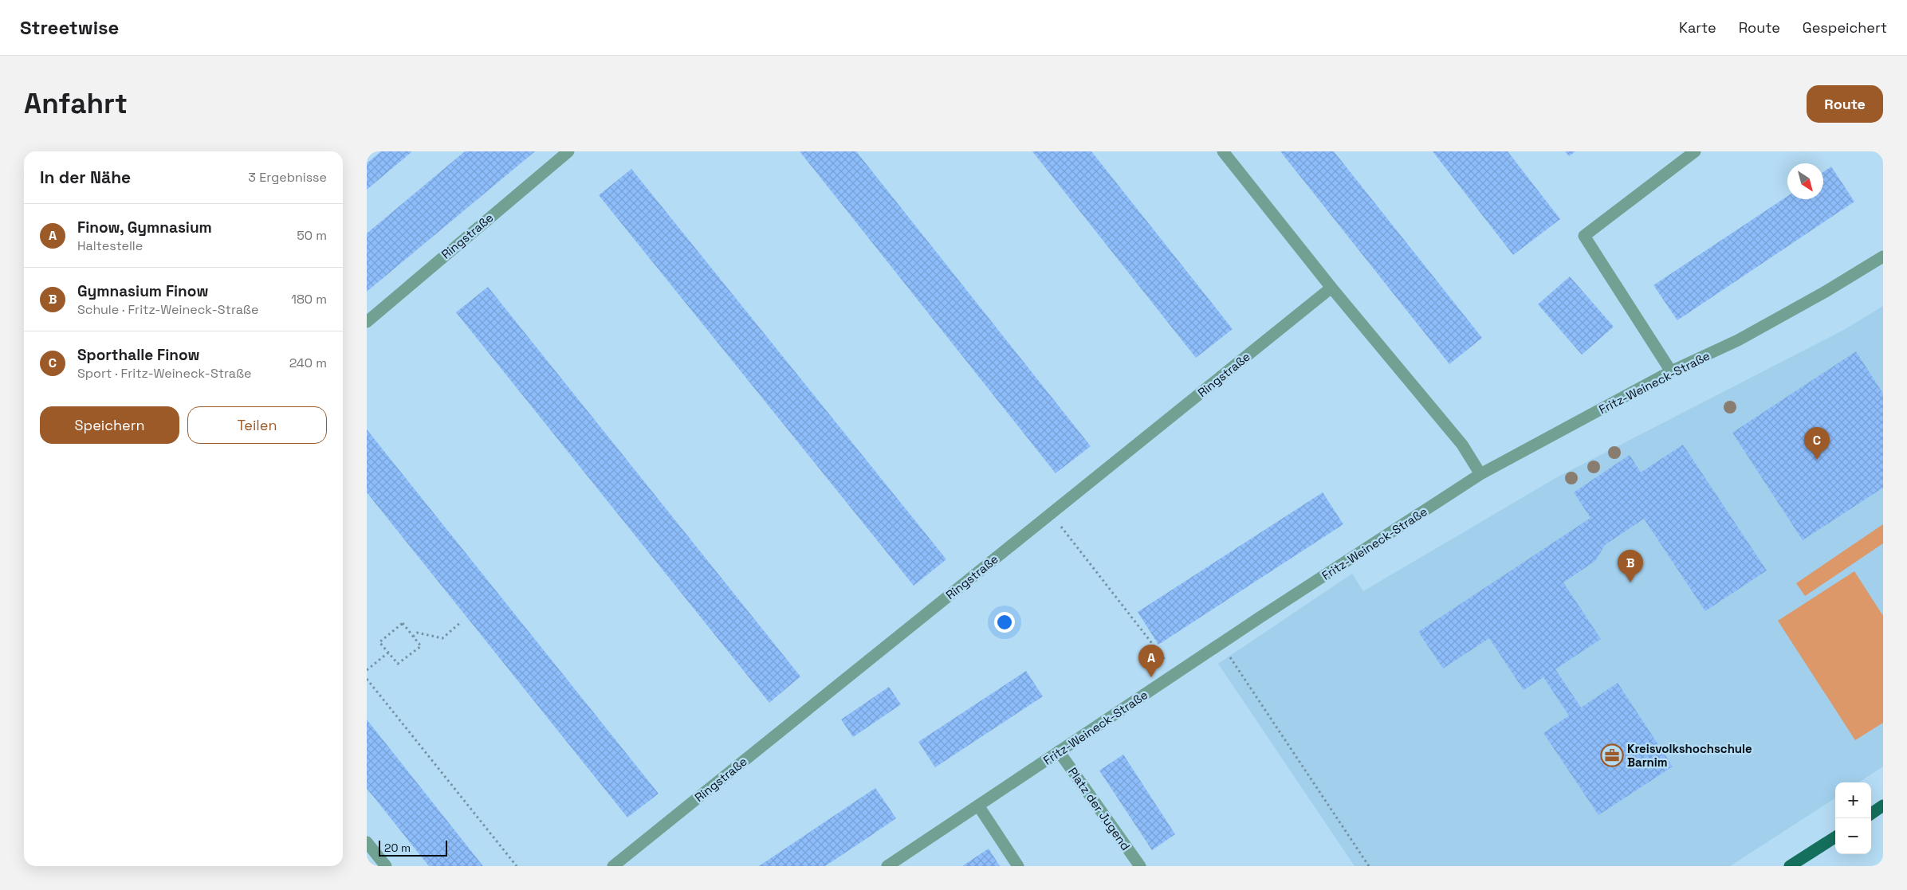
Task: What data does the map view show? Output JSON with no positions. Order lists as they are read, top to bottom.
{
  "streets": {
    "street": ["Ringstraße", "Fritz-Weineck-Straße", "Platz der Jugend"]
  },
  "crossings": [
    ["Fritz-Weineck-Straße", "Platz der Jugend"]
  ],
  "places": {
    "office": ["Kreisvolkshochschule Barnim"]
  },
  "scale_bar": "20 m",
  "north": "bottom right",
  "page": {
    "header": "Streetwise",
    "nav": ["Karte", "Route", "Gespeichert"],
    "buttons": [
      "Route",
      ["Speichern", "Teilen"]
    ],
    "title": "Anfahrt",
    "heading": ["In der Nähe", "3 Ergebnisse"],
    "list": [
      {
        "mark": "A",
        "name": "Finow, Gymnasium",
        "note": "Haltestelle",
        "value": "50 m"
      },
      {
        "mark": "B",
        "name": "Gymnasium Finow",
        "note": "Schule · Fritz-Weineck-Straße",
        "value": "180 m"
      },
      {
        "mark": "C",
        "name": "Sporthalle Finow",
        "note": "Sport · Fritz-Weineck-Straße",
        "value": "240 m"
      }
    ],
    "pins": ["C", "B", "A"],
    "map_buttons": ["+", "−"],
    "scale": "20 m"
  }
}
